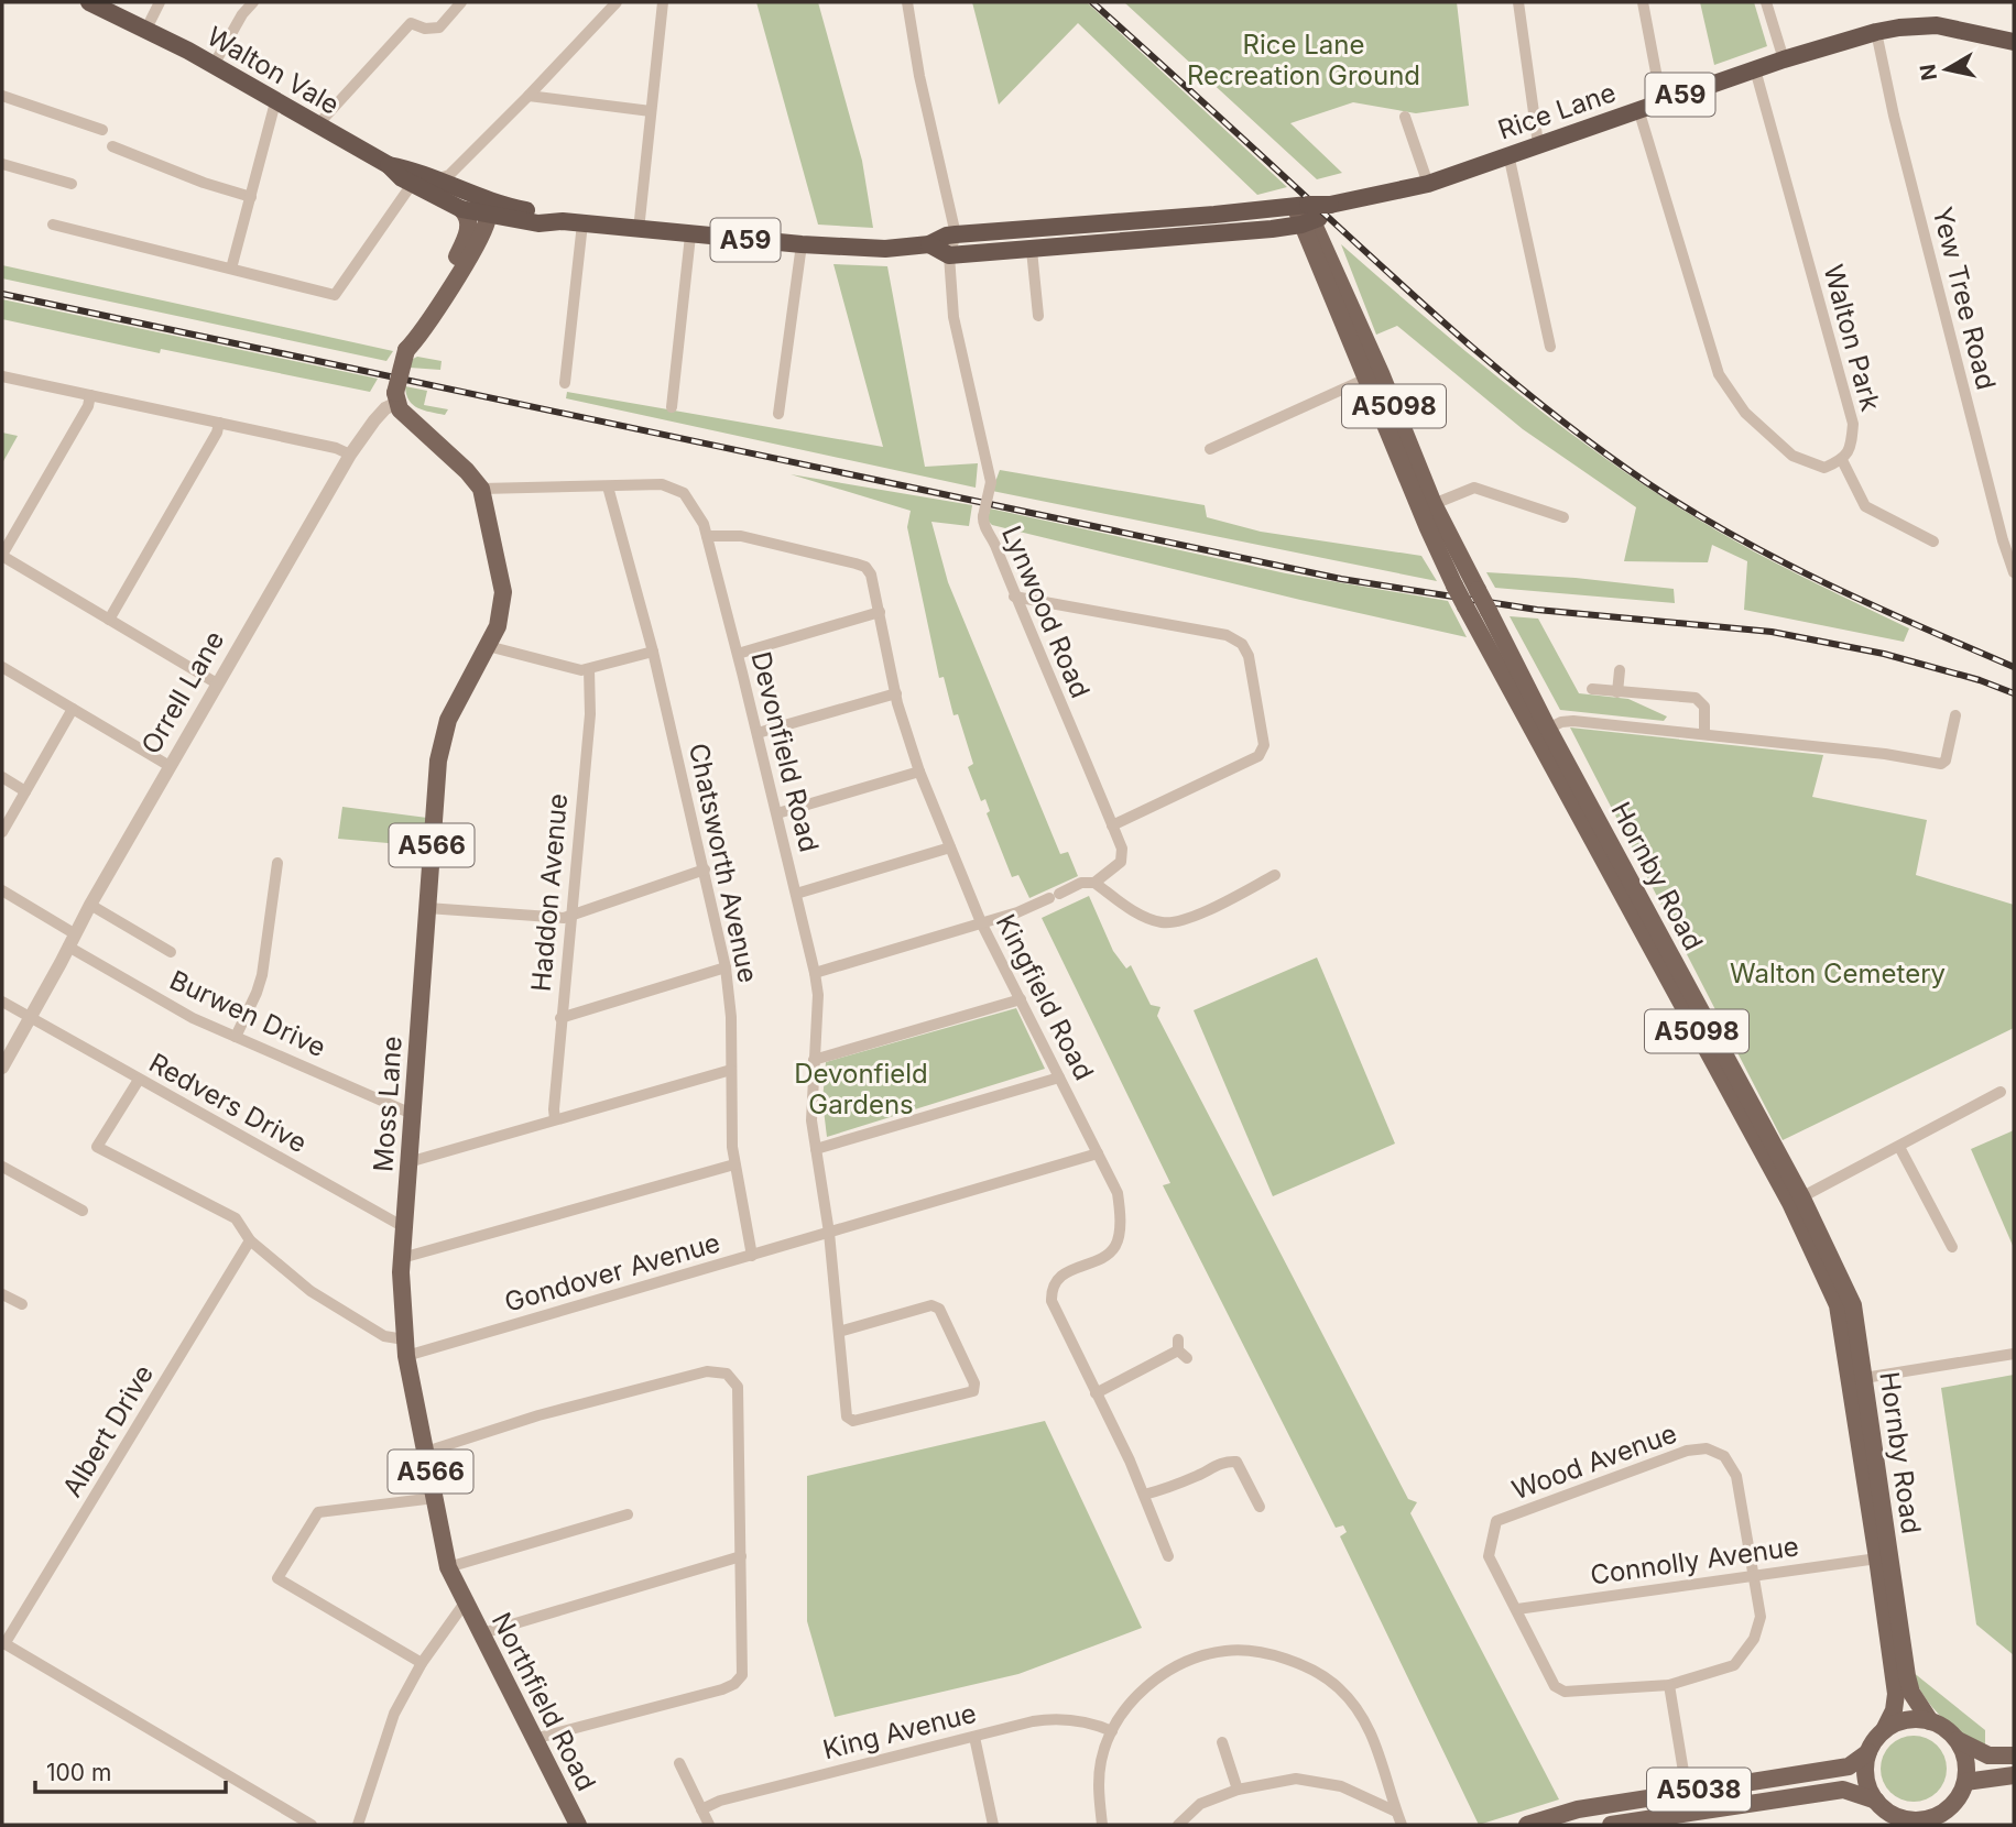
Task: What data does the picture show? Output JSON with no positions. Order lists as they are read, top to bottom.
{
  "streets": {
    "highway": ["Walton Vale", "A59", "Rice Lane"],
    "main road": [
      "A5098",
      "A566",
      "Hornby Road",
      "Moss Lane",
      "Northfield Road",
      "A5038"
    ],
    "street": [
      "Yew Tree Road",
      "Walton Park",
      "Lynwood Road",
      "Orrell Lane",
      "Devonfield Road",
      "Chatsworth Avenue",
      "Haddon Avenue",
      "Kingfield Road",
      "Burwen Drive",
      "Redvers Drive",
      "Gondover Avenue",
      "Albert Drive",
      "Wood Avenue",
      "Connolly Avenue",
      "King Avenue"
    ]
  },
  "crossings": [
    ["Walton Vale", "Rice Lane"],
    ["Rice Lane", "Yew Tree Road"],
    ["Rice Lane", "Walton Park"],
    ["Rice Lane", "Lynwood Road"],
    ["Rice Lane", "Hornby Road"],
    ["A5098", "Hornby Road"],
    ["A5098", "Connolly Avenue"],
    ["A5098", "A5038"],
    ["Orrell Lane", "Burwen Drive"],
    ["Orrell Lane", "Redvers Drive"],
    ["Devonfield Road", "Chatsworth Avenue"],
    ["Devonfield Road", "Kingfield Road"],
    ["Devonfield Road", "Moss Lane"],
    ["Devonfield Road", "Gondover Avenue"],
    ["Chatsworth Avenue", "Gondover Avenue"],
    ["Hornby Road", "Connolly Avenue"],
    ["Hornby Road", "A5038"],
    ["Kingfield Road", "Gondover Avenue"],
    ["Burwen Drive", "Moss Lane"],
    ["Redvers Drive", "Moss Lane"],
    ["Moss Lane", "Gondover Avenue"],
    ["Moss Lane", "Northfield Road"],
    ["Wood Avenue", "Connolly Avenue"]
  ],
  "parks": ["Rice Lane Recreation Ground", "Walton Cemetery", "Devonfield Gardens"],
  "scale_bar": "100 m",
  "north": "left"
}
